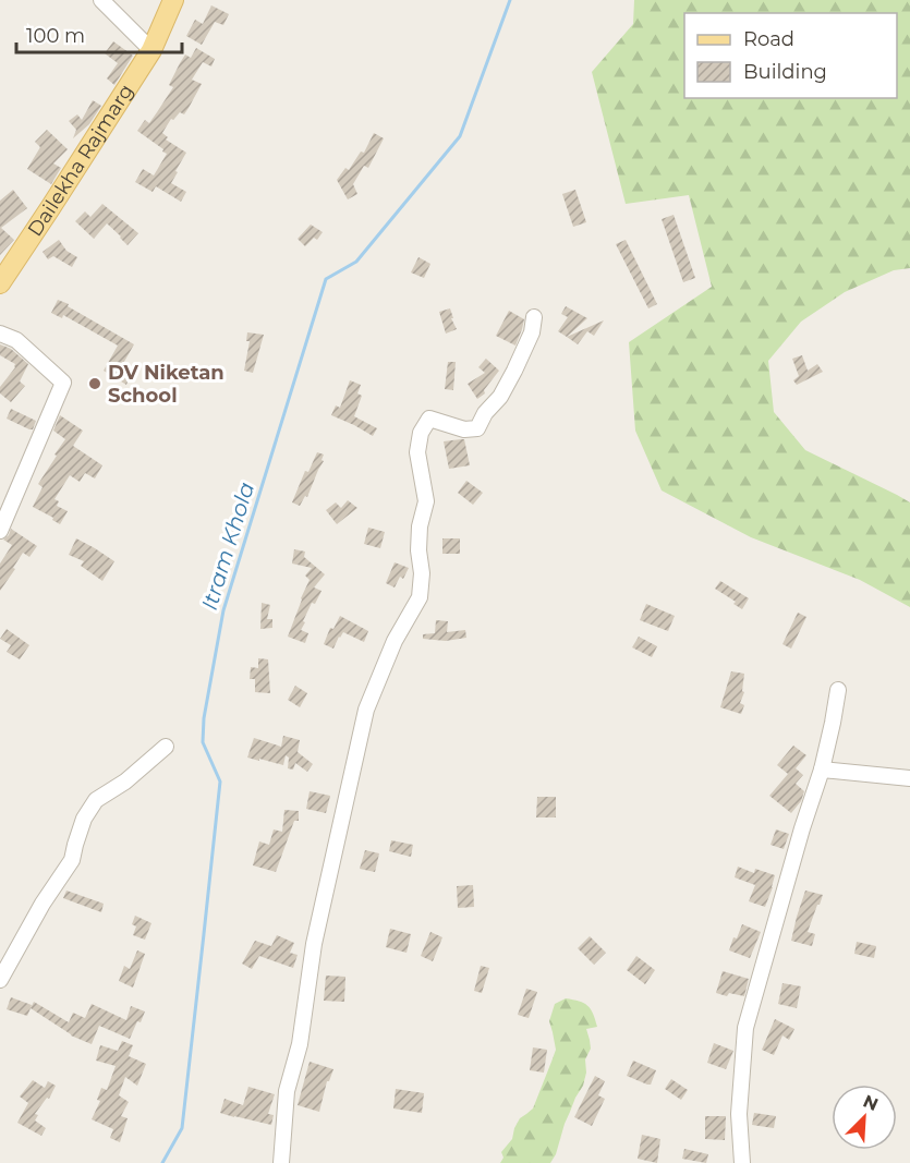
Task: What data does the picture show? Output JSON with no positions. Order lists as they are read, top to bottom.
{
  "streets": {
    "main road": ["Dailekha Rajmarg"]
  },
  "water": ["Itram Khola"],
  "places": ["DV Niketan School"],
  "legend": ["Road", "Building"],
  "scale_bar": "100 m",
  "north": "top right"
}
